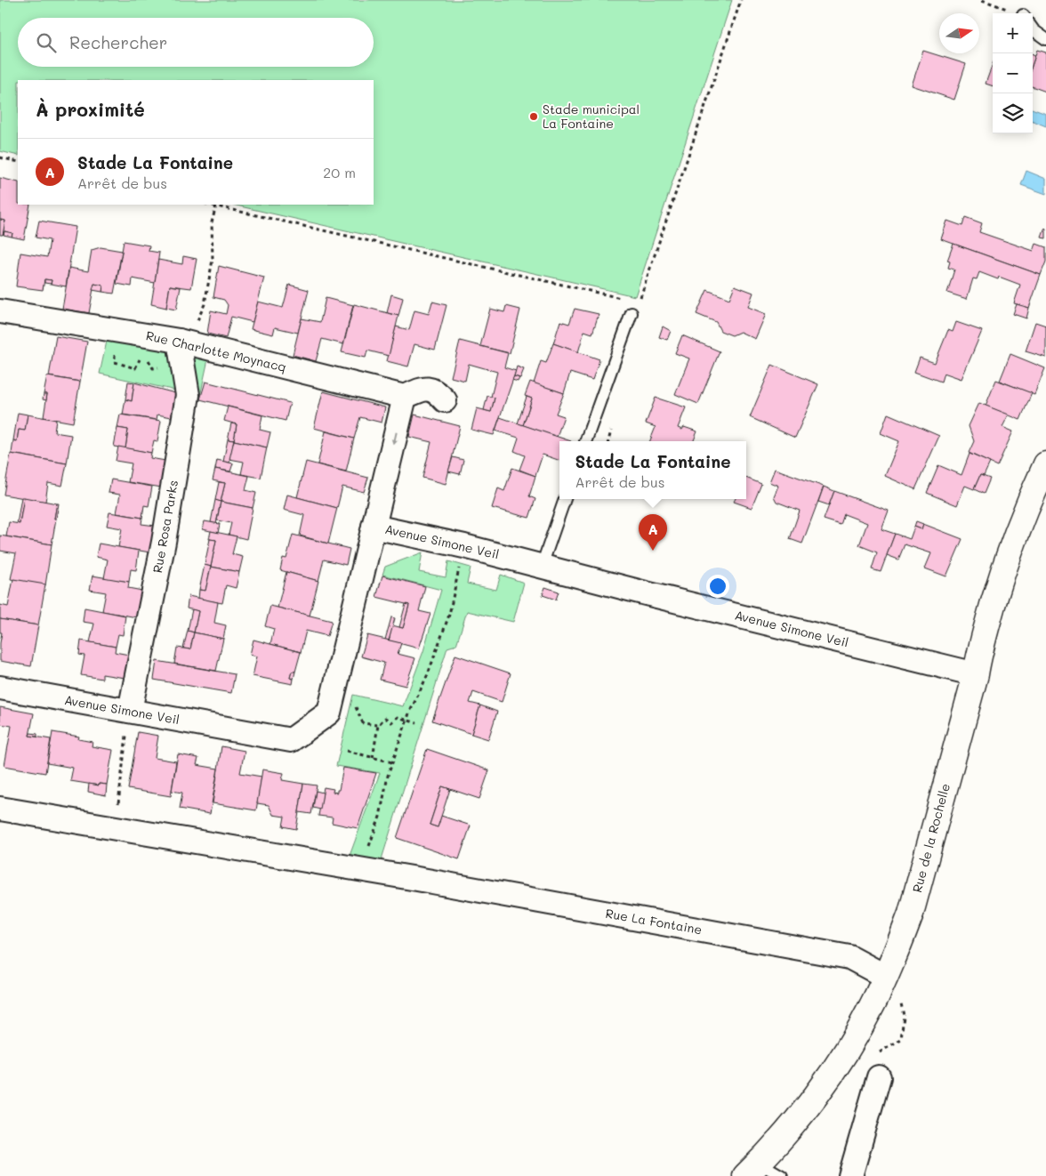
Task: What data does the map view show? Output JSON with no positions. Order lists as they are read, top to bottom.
{
  "streets": {
    "street": [
      "Rue Charlotte Moynacq",
      "Rue Rosa Parks",
      "Avenue Simone Veil",
      "Rue de la Rochelle",
      "Rue La Fontaine"
    ]
  },
  "crossings": [
    ["Rue Charlotte Moynacq", "Rue Rosa Parks"],
    ["Rue Rosa Parks", "Avenue Simone Veil"],
    ["Avenue Simone Veil", "Rue de la Rochelle"],
    ["Rue de la Rochelle", "Rue La Fontaine"]
  ],
  "places": ["Stade municipal La Fontaine"],
  "north": "right",
  "page": {
    "map_buttons": ["+", "−"],
    "search": "Rechercher",
    "heading": "À proximité",
    "list": [
      {
        "mark": "A",
        "name": "Stade La Fontaine",
        "note": "Arrêt de bus",
        "value": "20 m"
      }
    ],
    "popup": ["Stade La Fontaine", "Arrêt de bus"],
    "pins": "A"
  }
}
